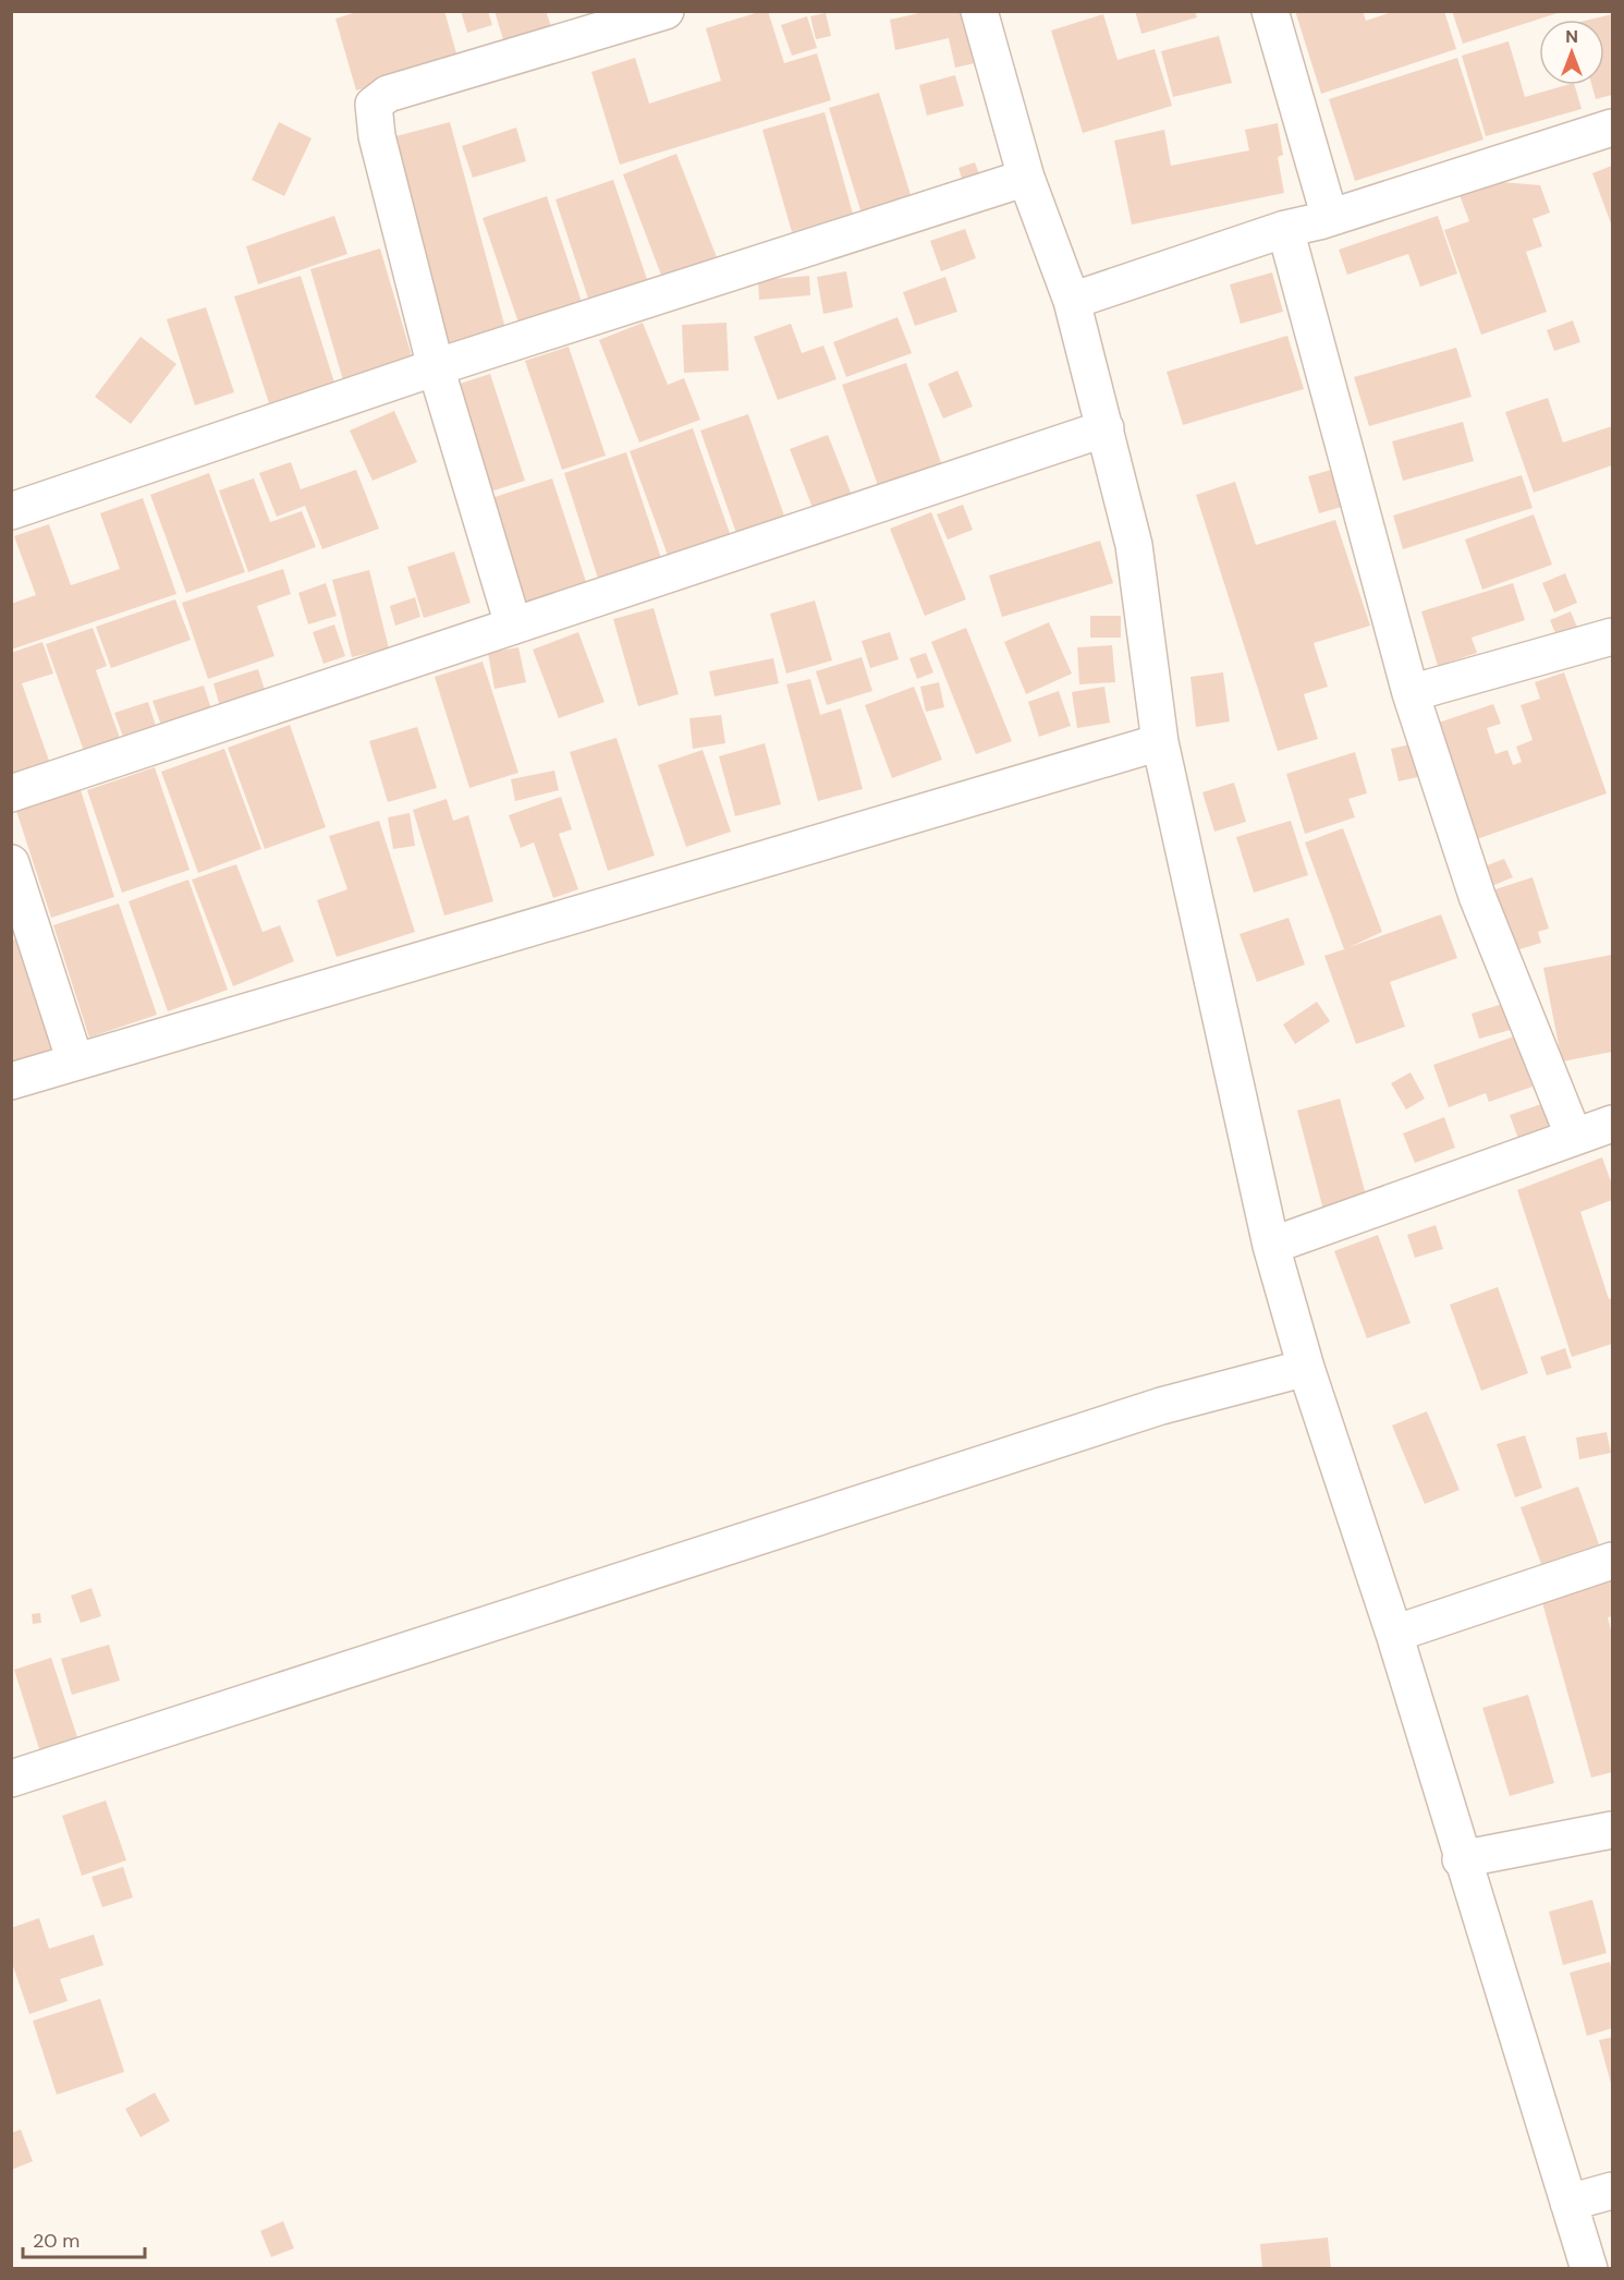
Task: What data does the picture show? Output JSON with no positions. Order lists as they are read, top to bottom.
{
  "scale_bar": "20 m",
  "north": "top"
}
